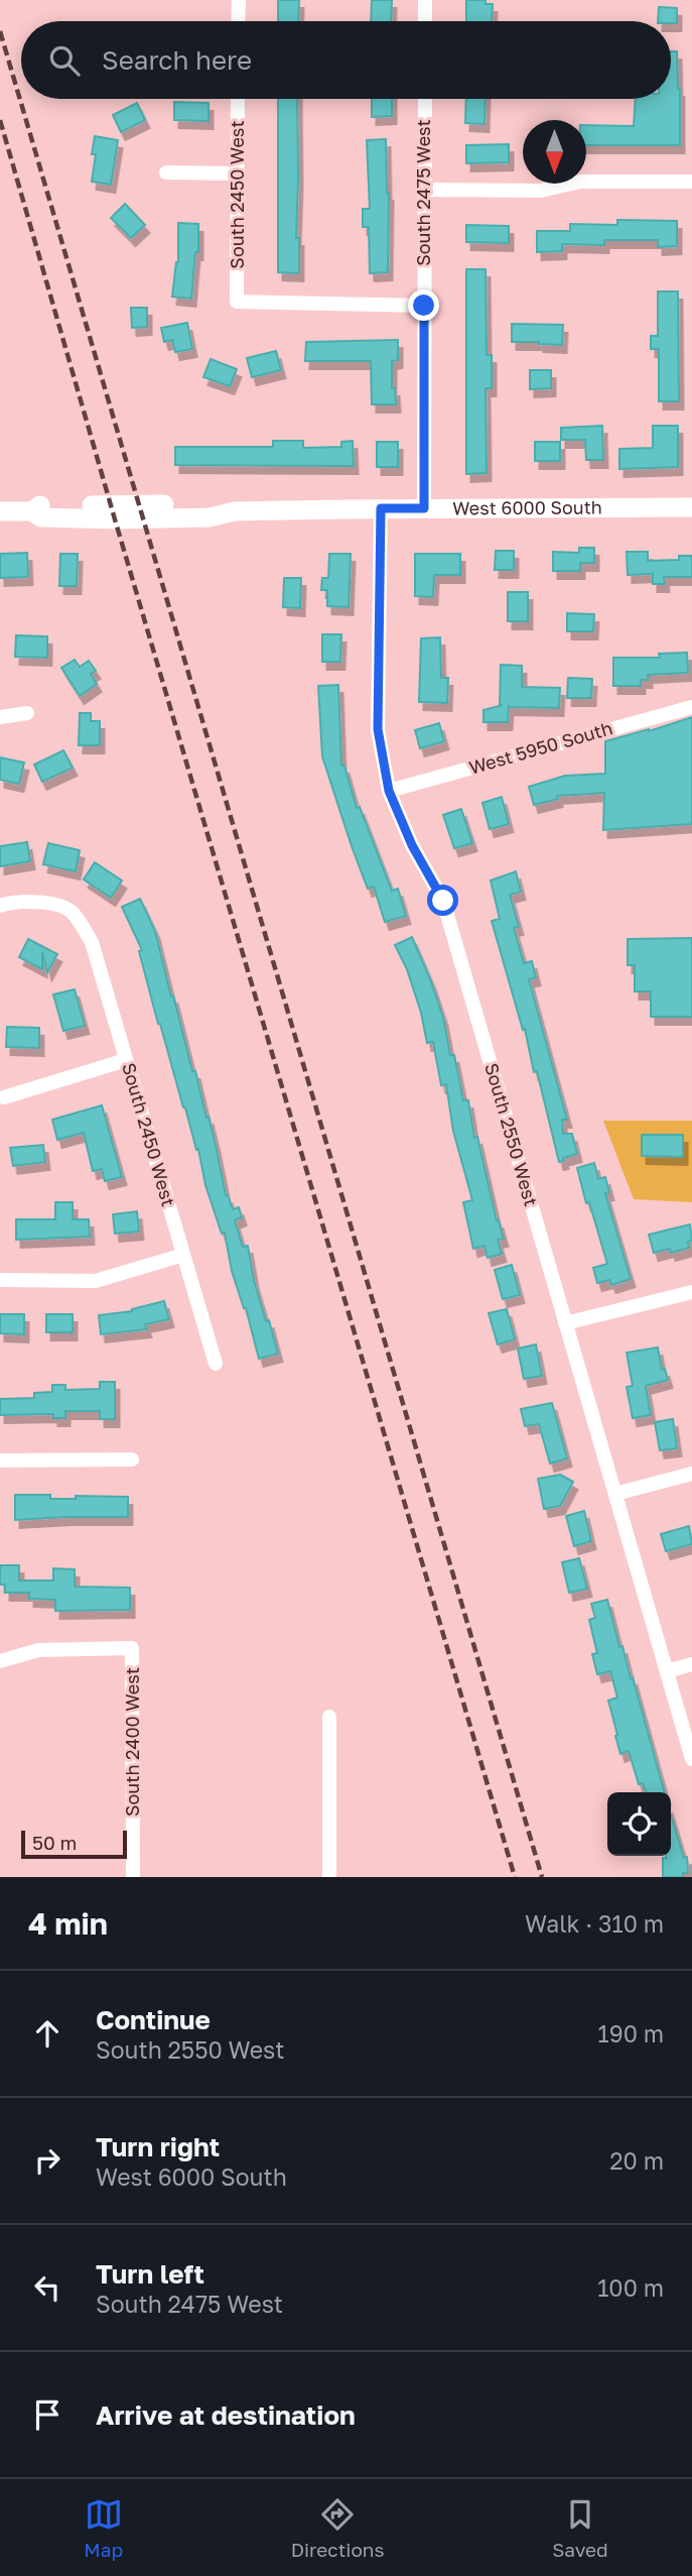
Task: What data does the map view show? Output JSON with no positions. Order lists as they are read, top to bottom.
{
  "streets": {
    "street": [
      "South 2475 West",
      "South 2450 West",
      "West 6000 South",
      "West 5950 South",
      "South 2550 West",
      "South 2400 West"
    ]
  },
  "crossings": [
    ["South 2475 West", "South 2450 West"],
    ["South 2475 West", "West 6000 South"],
    ["West 6000 South", "South 2550 West"],
    ["West 5950 South", "South 2550 West"]
  ],
  "scale_bar": "50 m",
  "north": "bottom",
  "page": {
    "search": "Search here",
    "scale": "50 m",
    "heading": ["4 min", "Walk · 310 m"],
    "list": [
      ["Continue", "South 2550 West", "190 m"],
      ["Turn right", "West 6000 South", "20 m"],
      ["Turn left", "South 2475 West", "100 m"],
      "Arrive at destination"
    ],
    "nav": ["Map", "Directions", "Saved"]
  }
}
